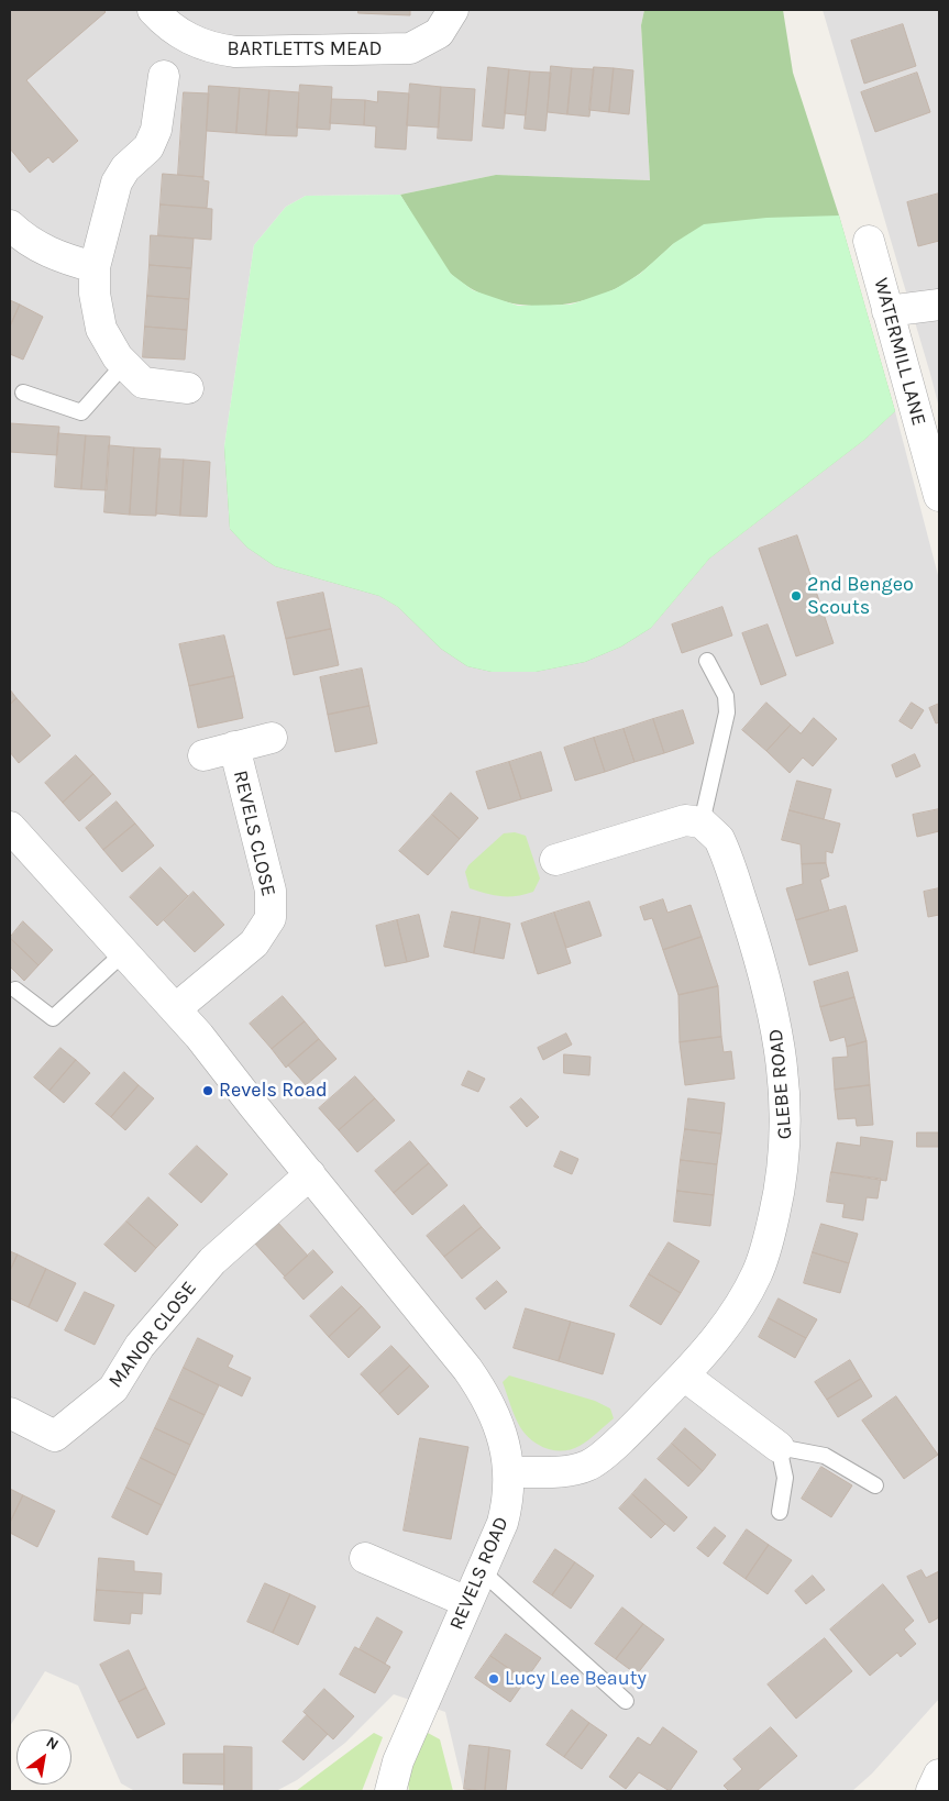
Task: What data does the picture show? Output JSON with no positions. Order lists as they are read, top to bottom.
{
  "streets": {
    "street": [
      "BARTLETTS MEAD",
      "WATERMILL LANE",
      "REVELS CLOSE",
      "GLEBE ROAD",
      "MANOR CLOSE",
      "REVELS ROAD"
    ]
  },
  "crossings": [
    ["REVELS CLOSE", "REVELS ROAD"],
    ["GLEBE ROAD", "REVELS ROAD"],
    ["MANOR CLOSE", "REVELS ROAD"]
  ],
  "places": ["2nd Bengeo Scouts", "Revels Road", "Lucy Lee Beauty"],
  "north": "top right"
}
